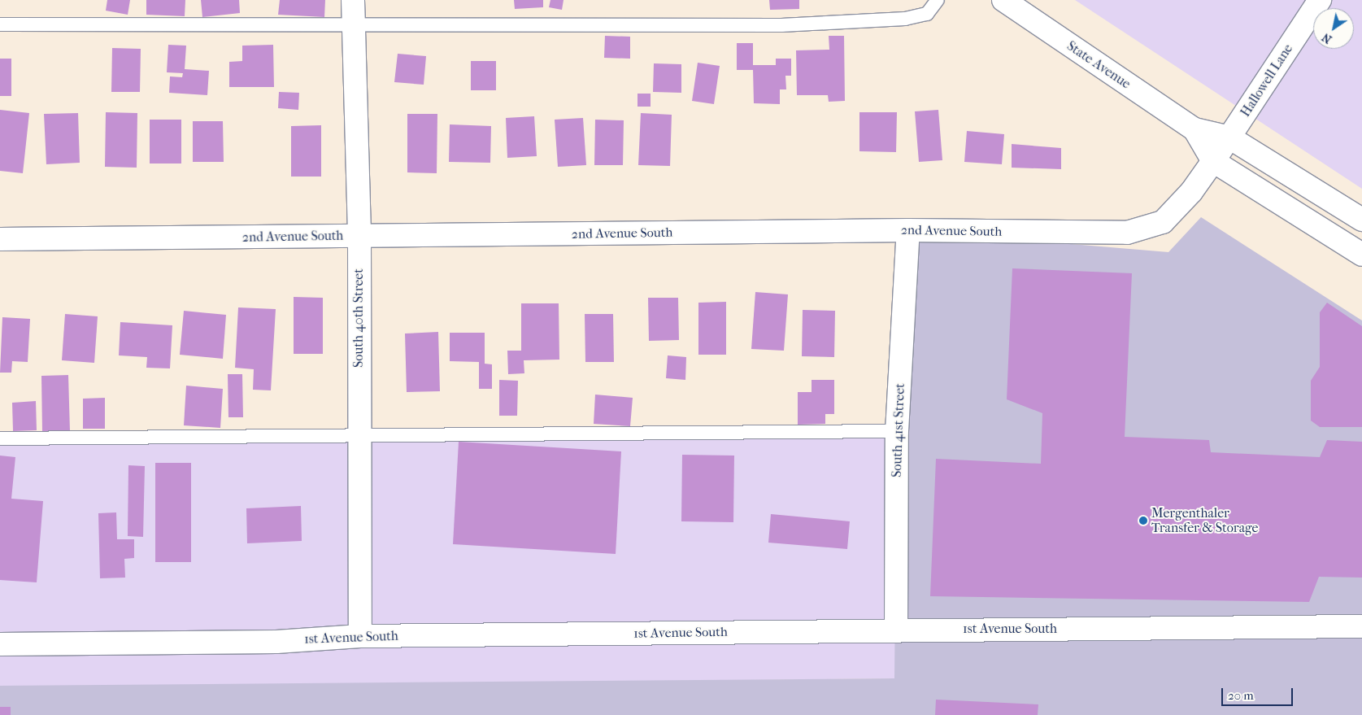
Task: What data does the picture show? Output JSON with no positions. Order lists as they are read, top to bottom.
{
  "streets": {
    "street": [
      "State Avenue",
      "Hallowell Lane",
      "2nd Avenue South",
      "South 40th Street",
      "South 41st Street",
      "1st Avenue South"
    ]
  },
  "crossings": [
    ["State Avenue", "Hallowell Lane"],
    ["State Avenue", "2nd Avenue South"],
    ["Hallowell Lane", "2nd Avenue South"],
    ["2nd Avenue South", "South 40th Street"],
    ["2nd Avenue South", "South 41st Street"],
    ["South 40th Street", "1st Avenue South"],
    ["South 41st Street", "1st Avenue South"]
  ],
  "places": ["Mergenthaler Transfer & Storage"],
  "scale_bar": "20 m",
  "north": "bottom left"
}
